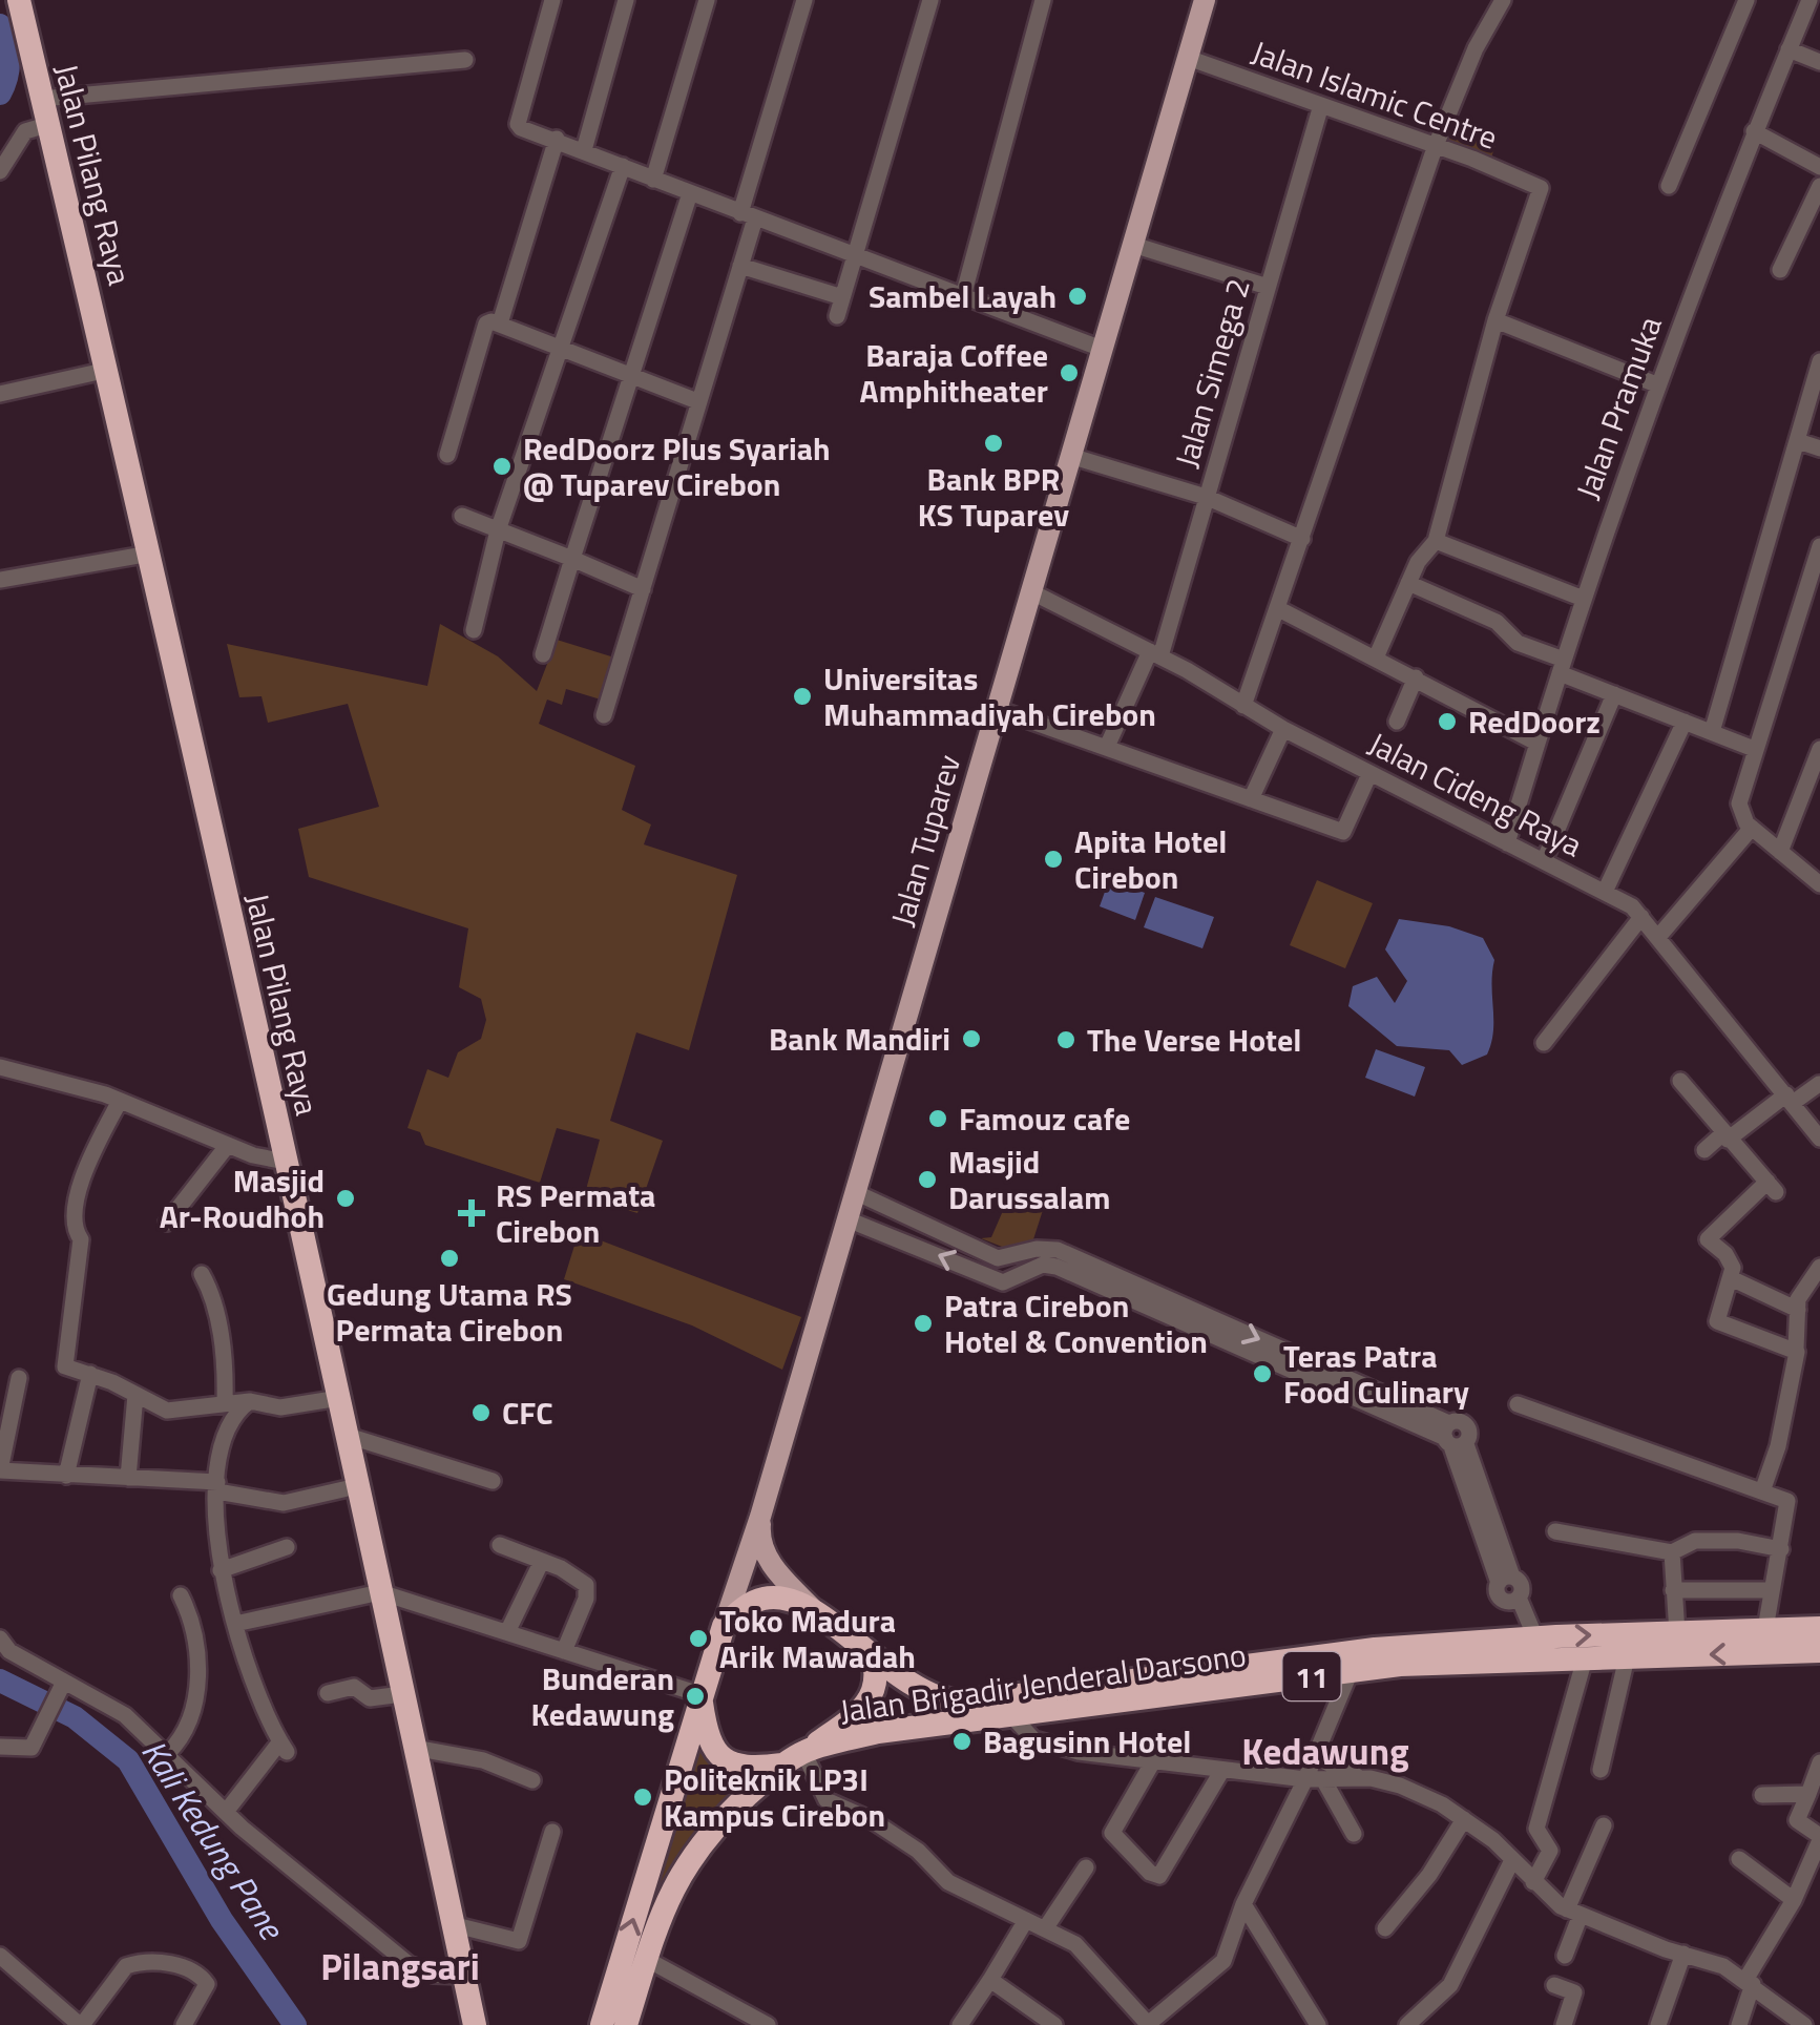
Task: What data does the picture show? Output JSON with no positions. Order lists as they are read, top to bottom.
{
  "streets": {
    "highway": ["Jalan Pilang Raya", "11", "Jalan Brigadir Jenderal Darsono"],
    "main road": ["Jalan Tuparev"],
    "street": [
      "Jalan Islamic Centre",
      "Jalan Simega 2",
      "Jalan Pramuka",
      "Jalan Cideng Raya"
    ]
  },
  "crossings": [
    ["Jalan Islamic Centre", "Jalan Simega 2"],
    ["Jalan Islamic Centre", "Jalan Tuparev"],
    ["Jalan Simega 2", "Jalan Cideng Raya"],
    ["Jalan Pramuka", "Jalan Cideng Raya"],
    ["Jalan Cideng Raya", "Jalan Tuparev"],
    ["Jalan Tuparev", "11"],
    ["Jalan Tuparev", "Jalan Brigadir Jenderal Darsono"],
    ["11", "Jalan Brigadir Jenderal Darsono"]
  ],
  "districts": ["Kedawung", "Pilangsari"],
  "water": ["Kali Kedung Pane"],
  "places": {
    "other": [
      "Sambel Layah",
      "Baraja Coffee Amphitheater",
      "Bank BPR KS Tuparev",
      "RedDoorz Plus Syariah @ Tuparev Cirebon",
      "Universitas Muhammadiyah Cirebon",
      "RedDoorz",
      "Apita Hotel Cirebon",
      "Bank Mandiri",
      "The Verse Hotel",
      "Famouz cafe",
      "Masjid Darussalam",
      "Masjid Ar-Roudhoh",
      "Gedung Utama RS Permata Cirebon",
      "Patra Cirebon Hotel & Convention",
      "Teras Patra Food Culinary",
      "CFC",
      "Toko Madura Arik Mawadah",
      "Bunderan Kedawung",
      "Bagusinn Hotel",
      "Politeknik LP3I Kampus Cirebon"
    ],
    "health": ["RS Permata Cirebon"]
  }
}
